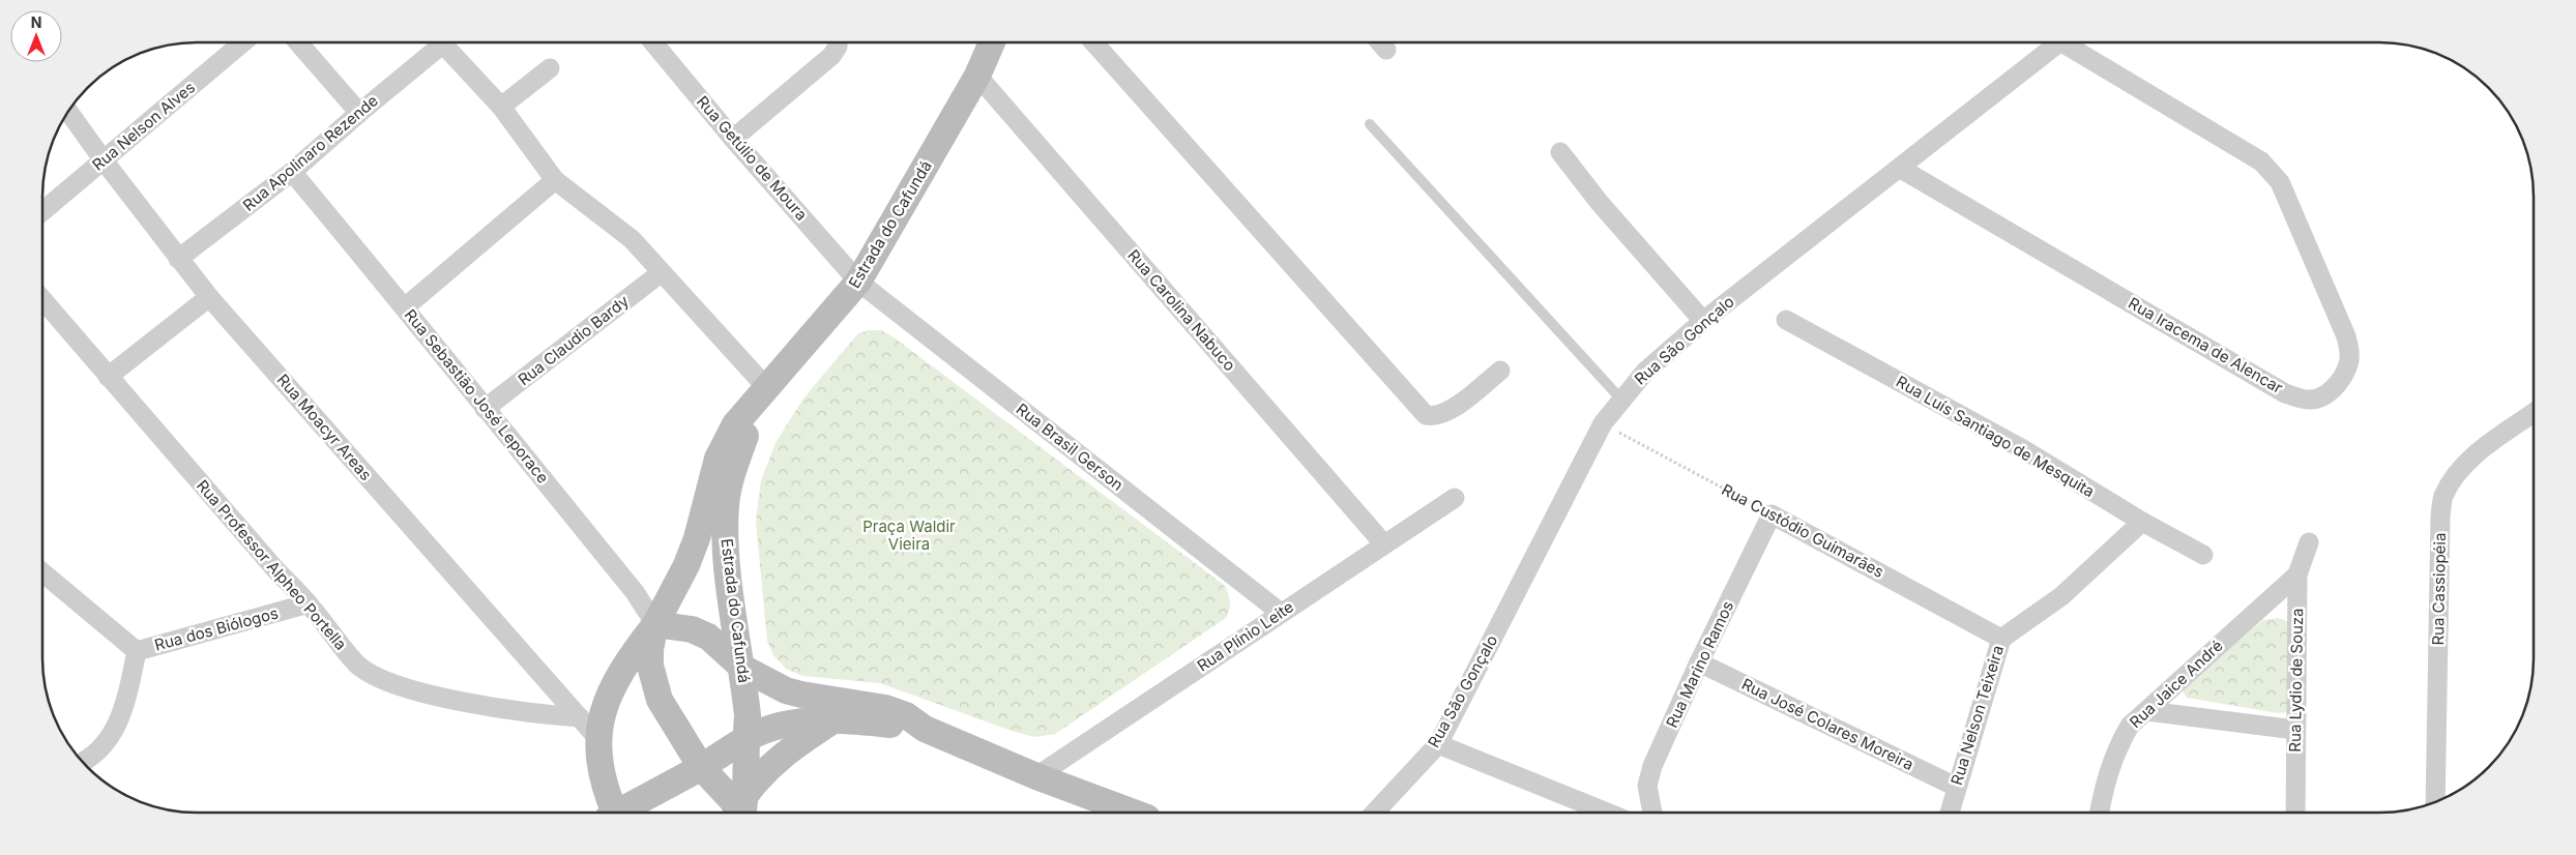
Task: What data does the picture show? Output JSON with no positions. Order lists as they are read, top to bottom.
{
  "streets": {
    "street": [
      "Rua Nelson Alves",
      "Rua Apolinaro Rezende",
      "Rua Getúlio de Moura",
      "Estrada do Cafundá",
      "Rua Carolina Nabuco",
      "Rua Claudio Bardy",
      "Rua São Gonçalo",
      "Rua Iracema de Alencar",
      "Rua Sebastião José Leporace",
      "Rua Moacyr Areas",
      "Rua Luís Santiago de Mesquita",
      "Rua Brasil Gerson",
      "Rua Custódio Guimarães",
      "Rua Professor Alpheo Portella",
      "Rua Cassiopéia",
      "Rua dos Biólogos",
      "Rua Plínio Leite",
      "Rua Marino Ramos",
      "Rua Lydio de Souza",
      "Rua Jaice André",
      "Rua Nelson Teixeira",
      "Rua José Colares Moreira"
    ]
  },
  "crossings": [
    ["Rua Nelson Alves", "Rua Moacyr Areas"],
    ["Rua Apolinaro Rezende", "Rua Sebastião José Leporace"],
    ["Rua Apolinaro Rezende", "Rua Moacyr Areas"],
    ["Rua Getúlio de Moura", "Estrada do Cafundá"],
    ["Rua Getúlio de Moura", "Rua Brasil Gerson"],
    ["Estrada do Cafundá", "Rua Carolina Nabuco"],
    ["Estrada do Cafundá", "Rua Sebastião José Leporace"],
    ["Estrada do Cafundá", "Rua Brasil Gerson"],
    ["Rua Carolina Nabuco", "Rua Plínio Leite"],
    ["Rua Claudio Bardy", "Rua Sebastião José Leporace"],
    ["Rua São Gonçalo", "Rua Iracema de Alencar"],
    ["Rua São Gonçalo", "Rua Custódio Guimarães"],
    ["Rua Moacyr Areas", "Rua Professor Alpheo Portella"],
    ["Rua Luís Santiago de Mesquita", "Rua Nelson Teixeira"],
    ["Rua Brasil Gerson", "Rua Plínio Leite"],
    ["Rua Custódio Guimarães", "Rua Marino Ramos"],
    ["Rua Custódio Guimarães", "Rua Nelson Teixeira"],
    ["Rua Professor Alpheo Portella", "Rua dos Biólogos"],
    ["Rua Marino Ramos", "Rua José Colares Moreira"],
    ["Rua Lydio de Souza", "Rua Jaice André"],
    ["Rua Nelson Teixeira", "Rua José Colares Moreira"]
  ],
  "parks": ["Praça Waldir Vieira"],
  "north": "top"
}
